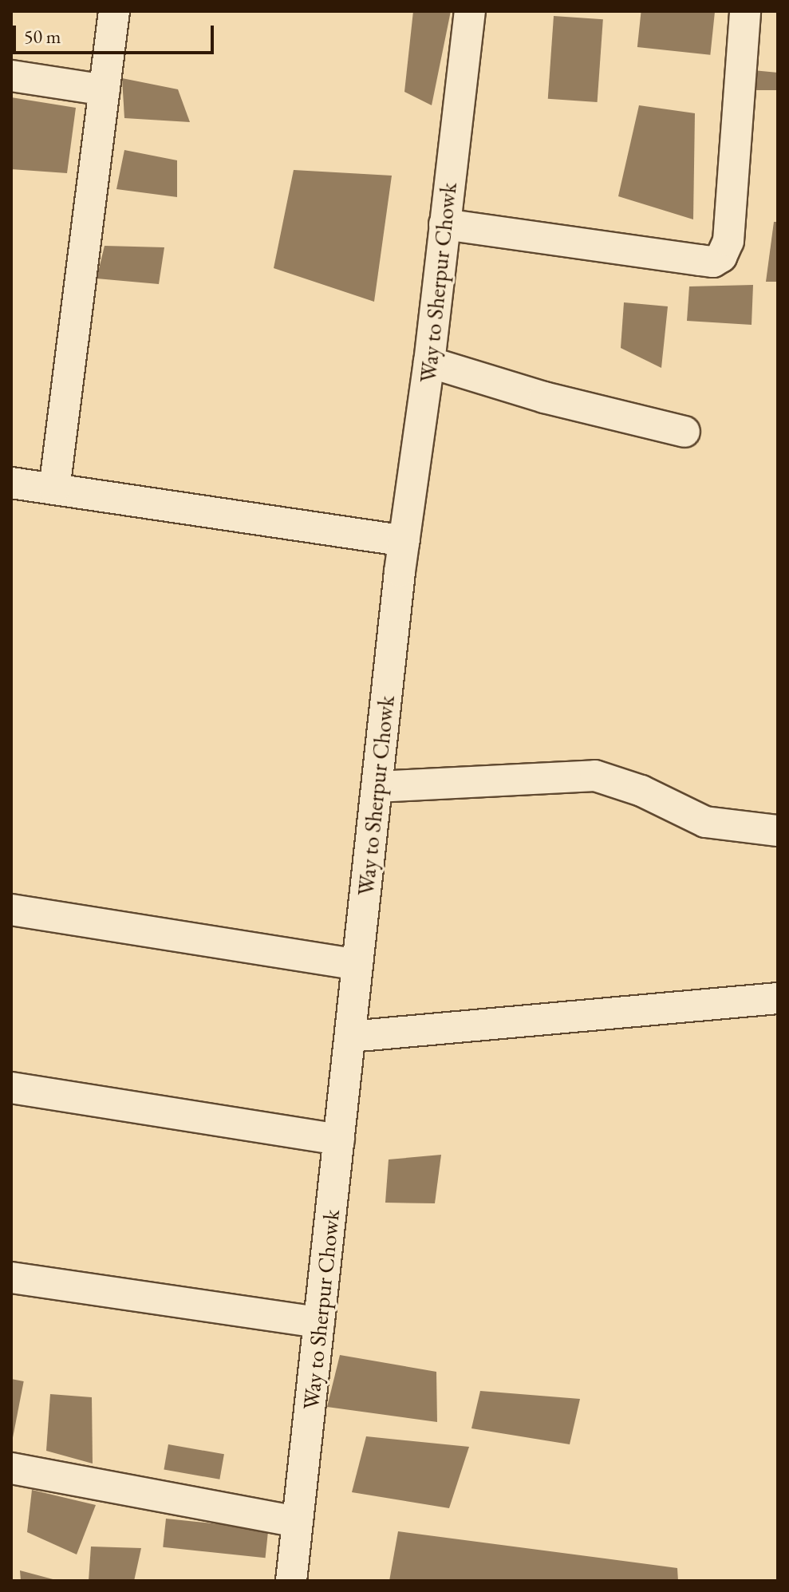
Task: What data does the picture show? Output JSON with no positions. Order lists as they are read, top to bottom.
{
  "streets": {
    "street": ["Way to Sherpur Chowk"]
  },
  "scale_bar": "50 m"
}
